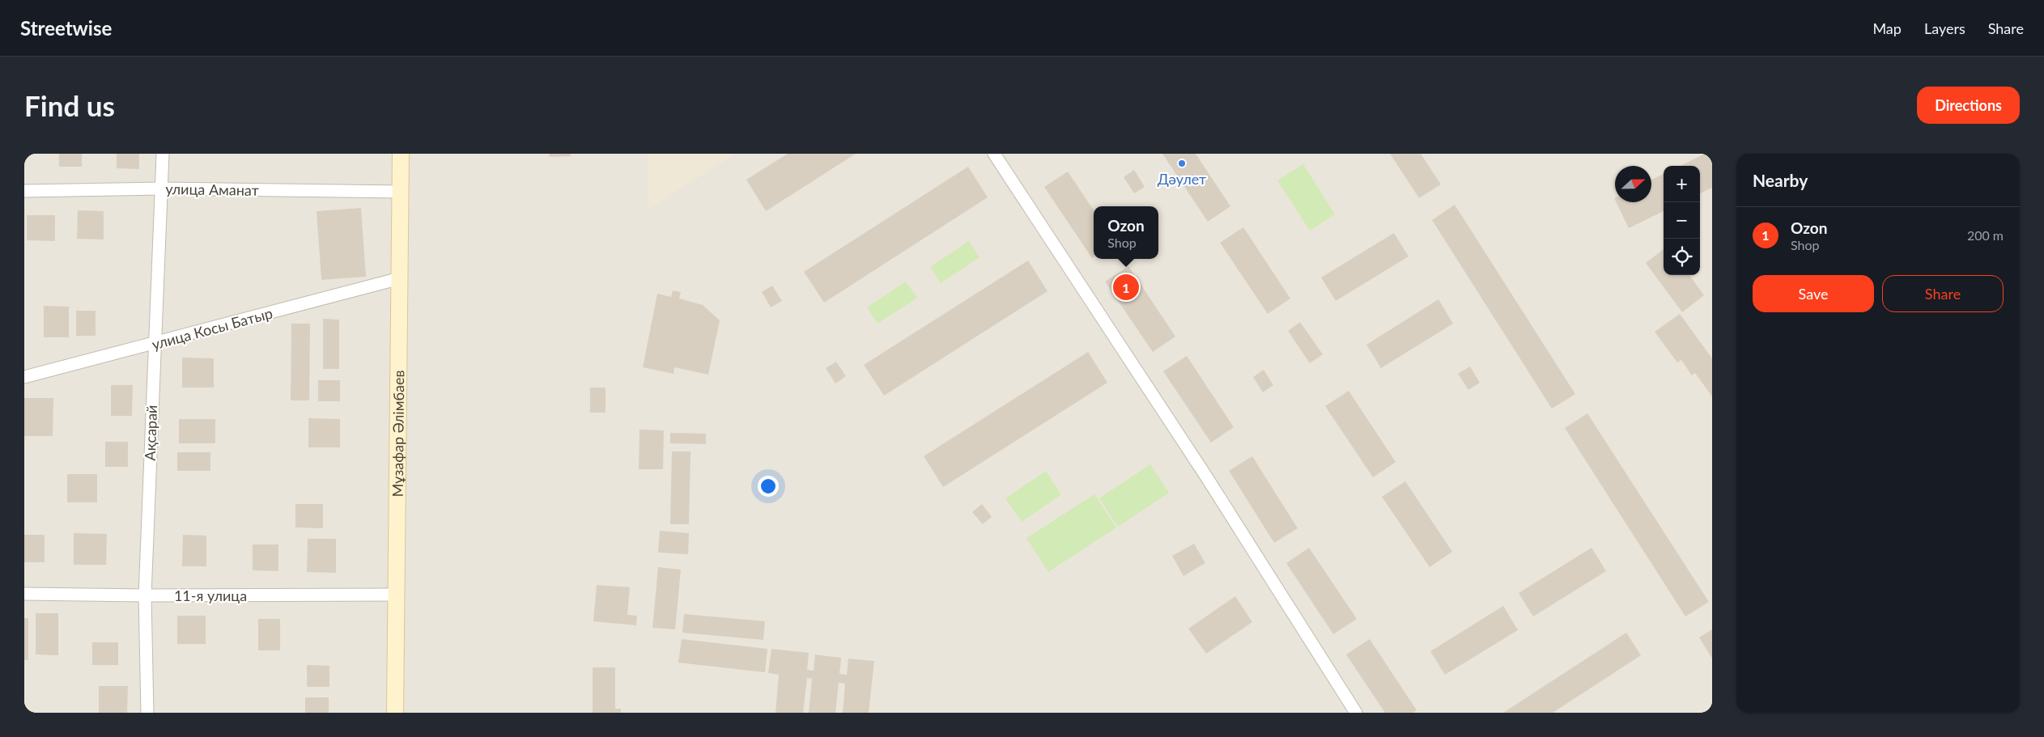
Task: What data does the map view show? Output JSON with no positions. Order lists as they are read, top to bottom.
{
  "streets": {
    "street": [
      "улица Аманат",
      "улица Косы Батыр",
      "Ақсарай",
      "Мұзафар Әлімбаев",
      "11-я улица"
    ]
  },
  "crossings": [
    ["улица Аманат", "Ақсарай"],
    ["улица Аманат", "Мұзафар Әлімбаев"],
    ["улица Косы Батыр", "Ақсарай"],
    ["улица Косы Батыр", "Мұзафар Әлімбаев"],
    ["Ақсарай", "11-я улица"],
    ["Мұзафар Әлімбаев", "11-я улица"]
  ],
  "places": ["Дәулет"],
  "north": "right",
  "page": {
    "header": "Streetwise",
    "nav": ["Map", "Layers", "Share"],
    "buttons": [
      "Directions",
      ["Save", "Share"]
    ],
    "title": "Find us",
    "heading": "Nearby",
    "map_buttons": ["+", "−"],
    "popup": ["Ozon", "Shop"],
    "list": [
      {
        "mark": "1",
        "name": "Ozon",
        "note": "Shop",
        "value": "200 m"
      }
    ],
    "pins": "1"
  }
}
